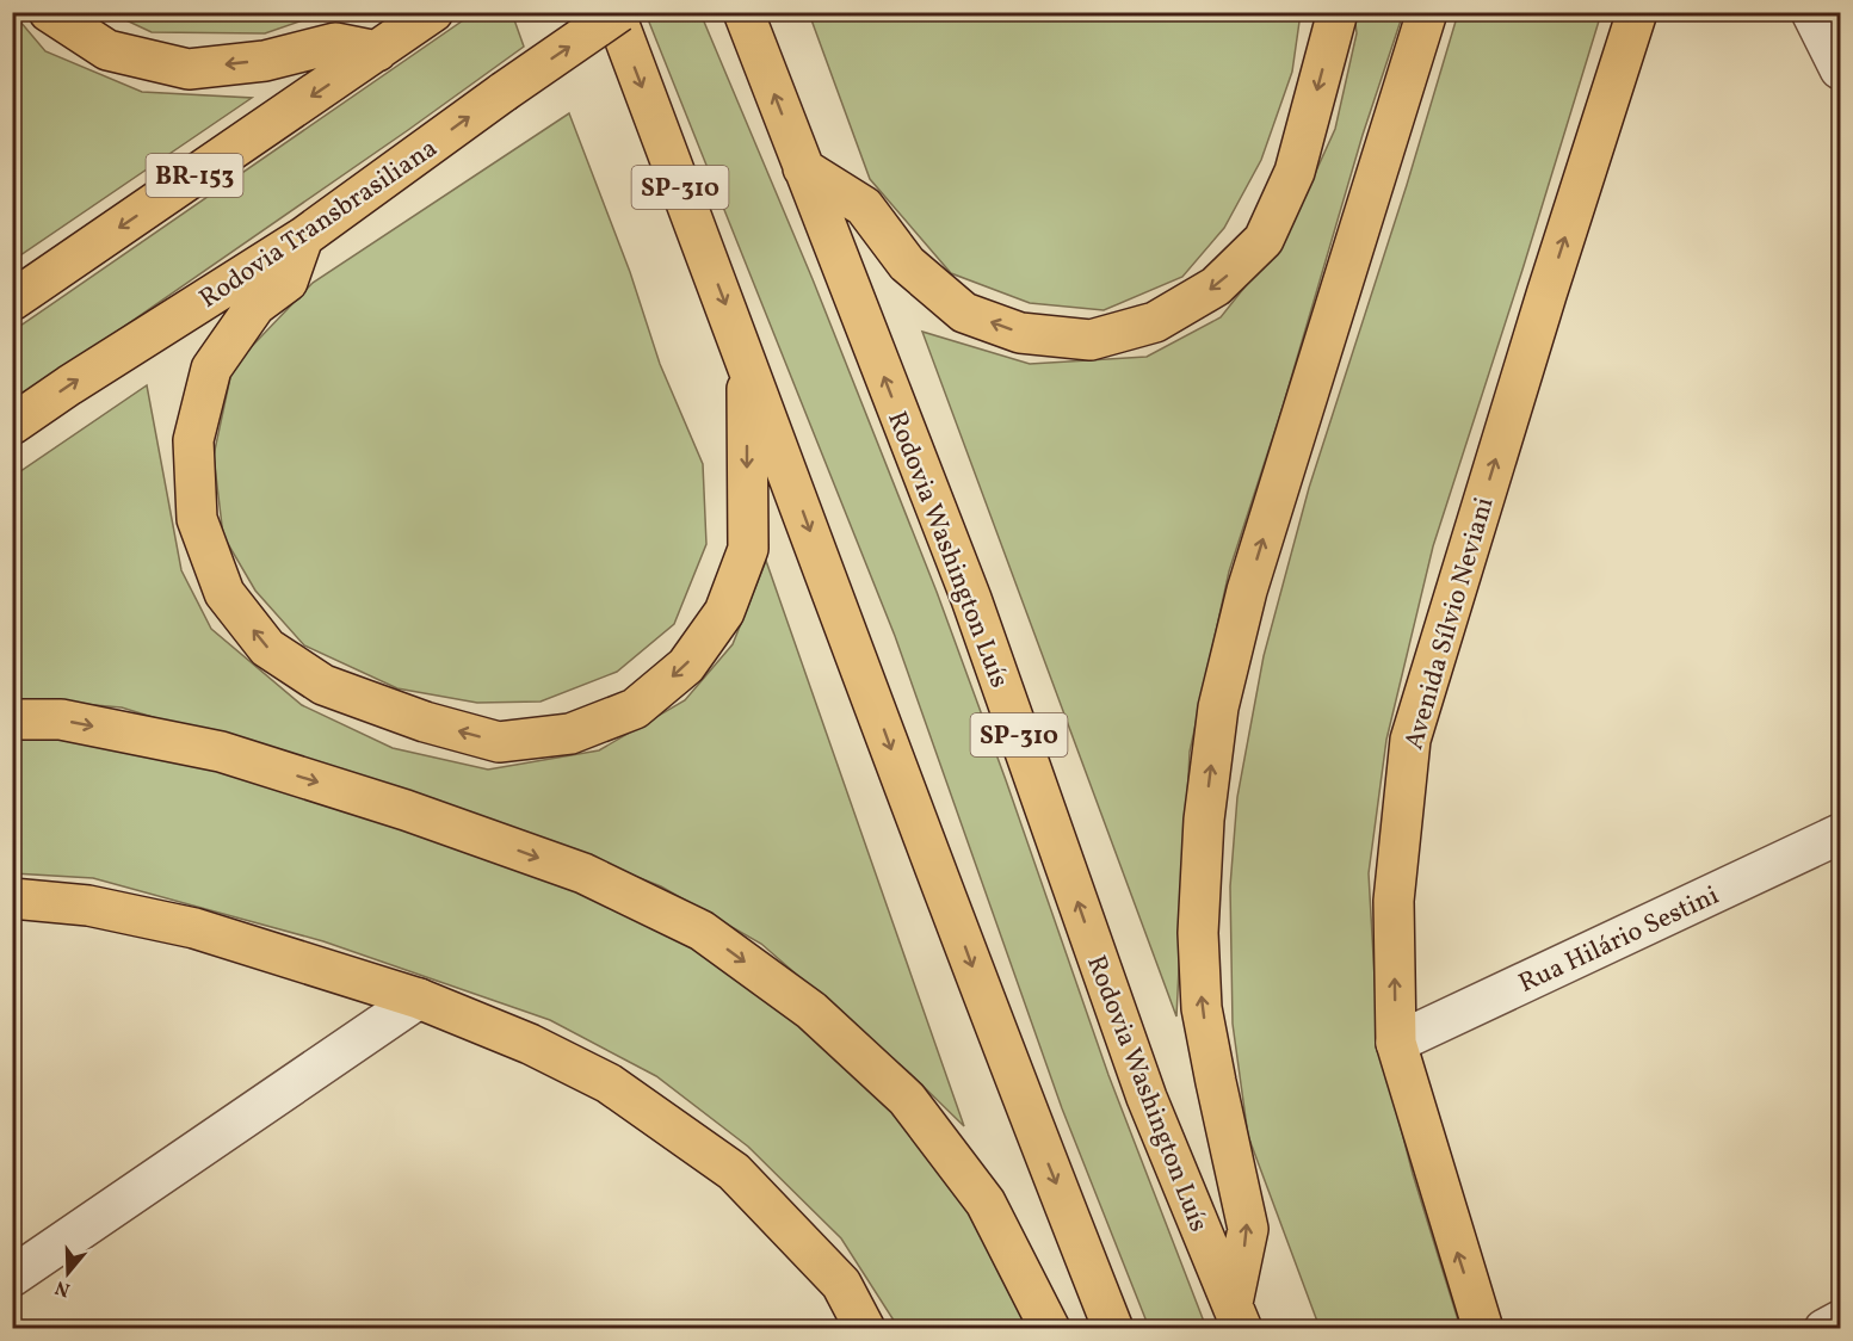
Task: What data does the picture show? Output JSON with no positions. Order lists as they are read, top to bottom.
{
  "streets": {
    "main road": [
      "BR-153",
      "SP-310",
      "Rodovia Transbrasiliana",
      "Rodovia Washington Luís",
      "Avenida Sílvio Neviani"
    ],
    "street": ["Rua Hilário Sestini"]
  },
  "crossings": [
    ["SP-310", "Rodovia Transbrasiliana"],
    ["Avenida Sílvio Neviani", "Rua Hilário Sestini"]
  ],
  "north": "bottom"
}
